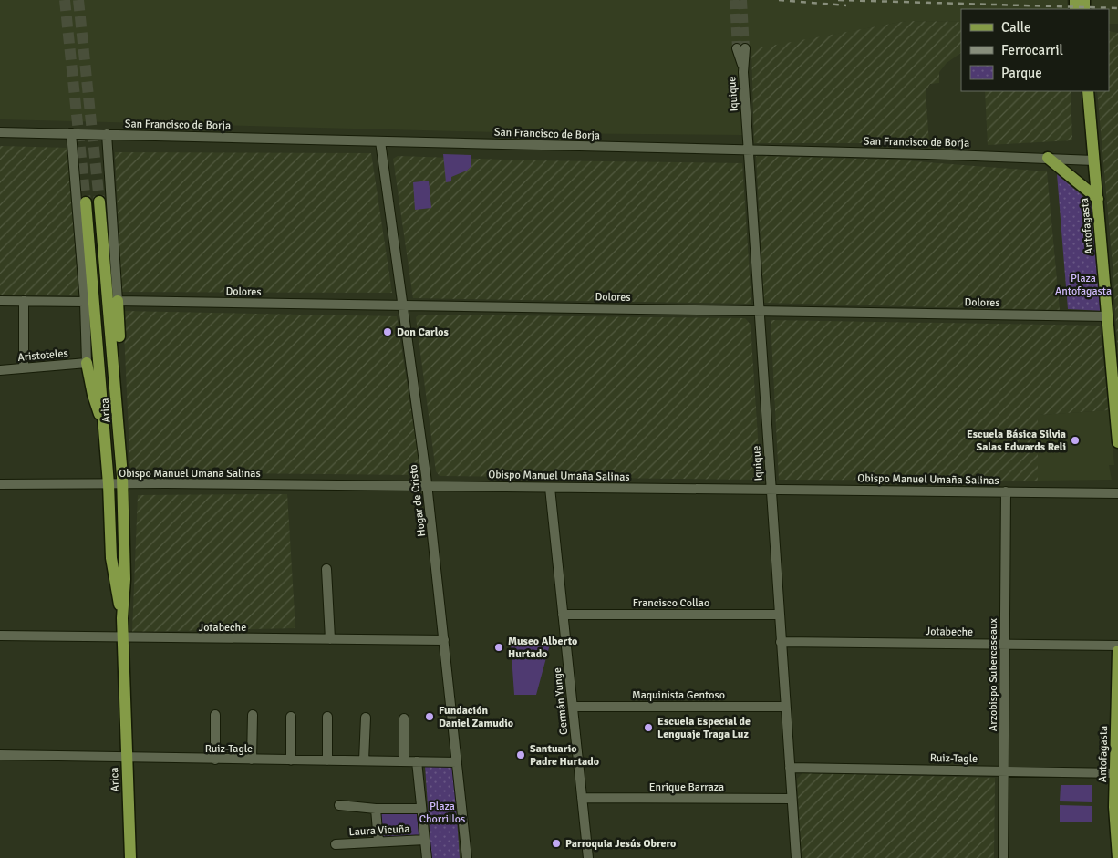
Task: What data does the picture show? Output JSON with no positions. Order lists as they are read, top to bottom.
{
  "streets": {
    "main road": ["Antofagasta", "Arica"],
    "street": [
      "Iquique",
      "San Francisco de Borja",
      "Dolores",
      "Aristoteles",
      "Obispo Manuel Umaña Salinas",
      "Hogar de Cristo",
      "Francisco Collao",
      "Jotabeche",
      "Arzobispo Subercaseaux",
      "Maquinista Gentoso",
      "Germán Yunge",
      "Ruiz-Tagle",
      "Enrique Barraza",
      "Laura Vicuña"
    ]
  },
  "crossings": [
    ["Iquique", "San Francisco de Borja"],
    ["Iquique", "Dolores"],
    ["Iquique", "Obispo Manuel Umaña Salinas"],
    ["Iquique", "Francisco Collao"],
    ["Iquique", "Jotabeche"],
    ["Iquique", "Maquinista Gentoso"],
    ["Iquique", "Ruiz-Tagle"],
    ["Iquique", "Enrique Barraza"],
    ["San Francisco de Borja", "Antofagasta"],
    ["San Francisco de Borja", "Hogar de Cristo"],
    ["Antofagasta", "Dolores"],
    ["Antofagasta", "Ruiz-Tagle"],
    ["Dolores", "Hogar de Cristo"],
    ["Arica", "Obispo Manuel Umaña Salinas"],
    ["Arica", "Jotabeche"],
    ["Arica", "Ruiz-Tagle"],
    ["Obispo Manuel Umaña Salinas", "Hogar de Cristo"],
    ["Obispo Manuel Umaña Salinas", "Arzobispo Subercaseaux"],
    ["Obispo Manuel Umaña Salinas", "Germán Yunge"],
    ["Hogar de Cristo", "Jotabeche"],
    ["Hogar de Cristo", "Ruiz-Tagle"],
    ["Francisco Collao", "Germán Yunge"],
    ["Jotabeche", "Arzobispo Subercaseaux"],
    ["Arzobispo Subercaseaux", "Ruiz-Tagle"],
    ["Maquinista Gentoso", "Germán Yunge"],
    ["Germán Yunge", "Enrique Barraza"]
  ],
  "parks": ["Plaza Antofagasta", "Plaza Chorrillos"],
  "places": [
    "Don Carlos",
    "Escuela Básica Silvia Salas Edwards Reli",
    "Museo Alberto Hurtado",
    "Fundación Daniel Zamudio",
    "Escuela Especial de Lenguaje Traga Luz",
    "Santuario Padre Hurtado",
    "Parroquia Jesús Obrero"
  ],
  "legend": ["Calle", "Ferrocarril", "Parque"]
}
